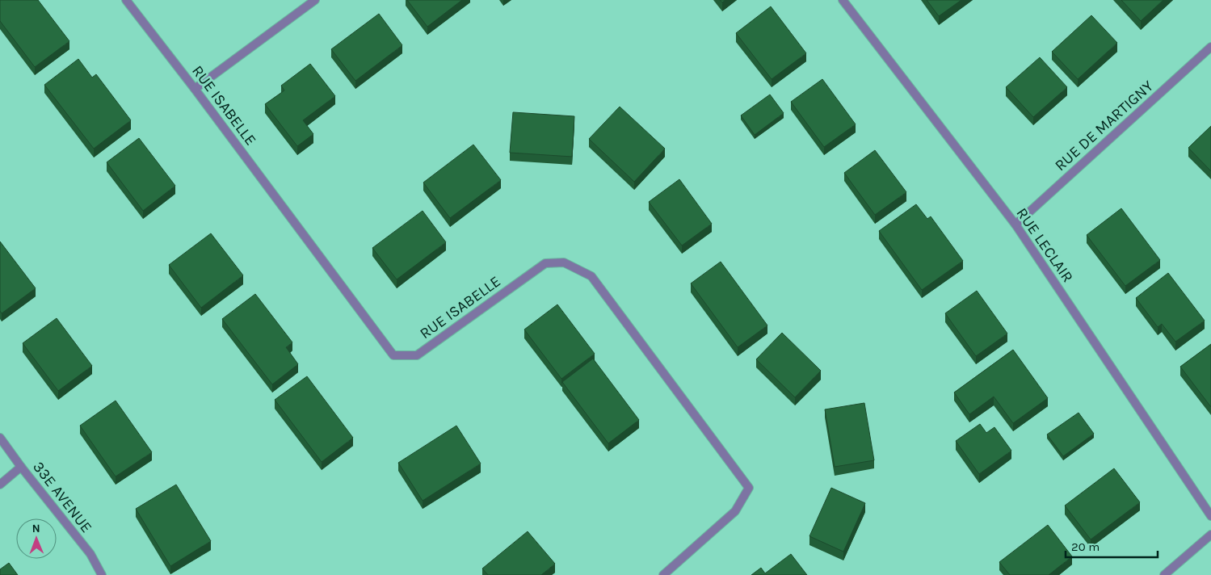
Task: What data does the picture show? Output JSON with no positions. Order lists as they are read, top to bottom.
{
  "streets": {
    "street": [
      "RUE ISABELLE",
      "RUE DE MARTIGNY",
      "RUE LECLAIR",
      "33E AVENUE"
    ]
  },
  "crossings": [
    ["RUE DE MARTIGNY", "RUE LECLAIR"]
  ],
  "scale_bar": "20 m",
  "north": "top"
}
